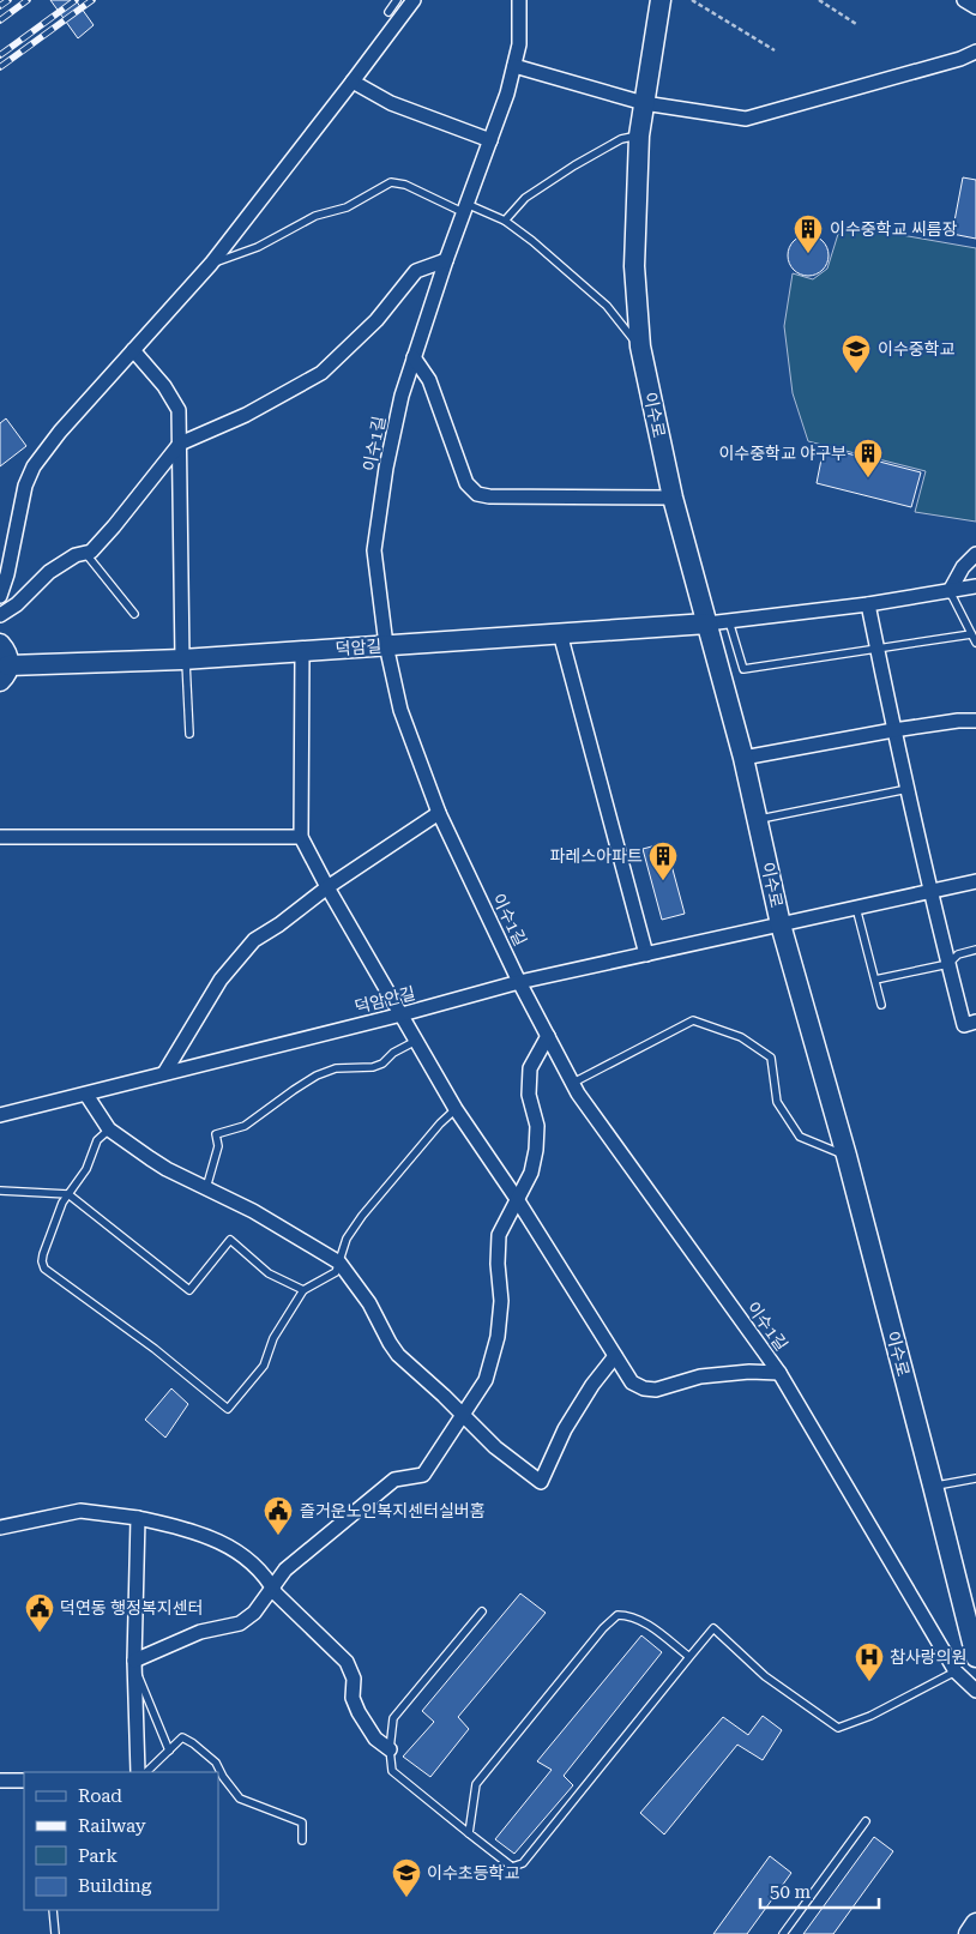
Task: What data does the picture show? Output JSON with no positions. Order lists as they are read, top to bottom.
{
  "streets": {
    "main road": ["이수로", "덕암길"],
    "street": ["이수1길", "덕암안길"]
  },
  "crossings": [
    ["이수로", "덕암길"],
    ["이수로", "덕암안길"],
    ["이수1길", "덕암길"],
    ["이수1길", "덕암안길"]
  ],
  "places": {
    "building": ["이수중학교 씨름장", "이수중학교 야구부", "파레스아파트"],
    "school or university": ["이수중학교", "이수초등학교"],
    "public building": ["즐거운노인복지센터실버홈", "덕연동 행정복지센터"],
    "hospital": ["참사랑의원"]
  },
  "legend": [
    "Road",
    "Railway",
    "Park",
    "Building"
  ],
  "scale_bar": "50 m"
}
